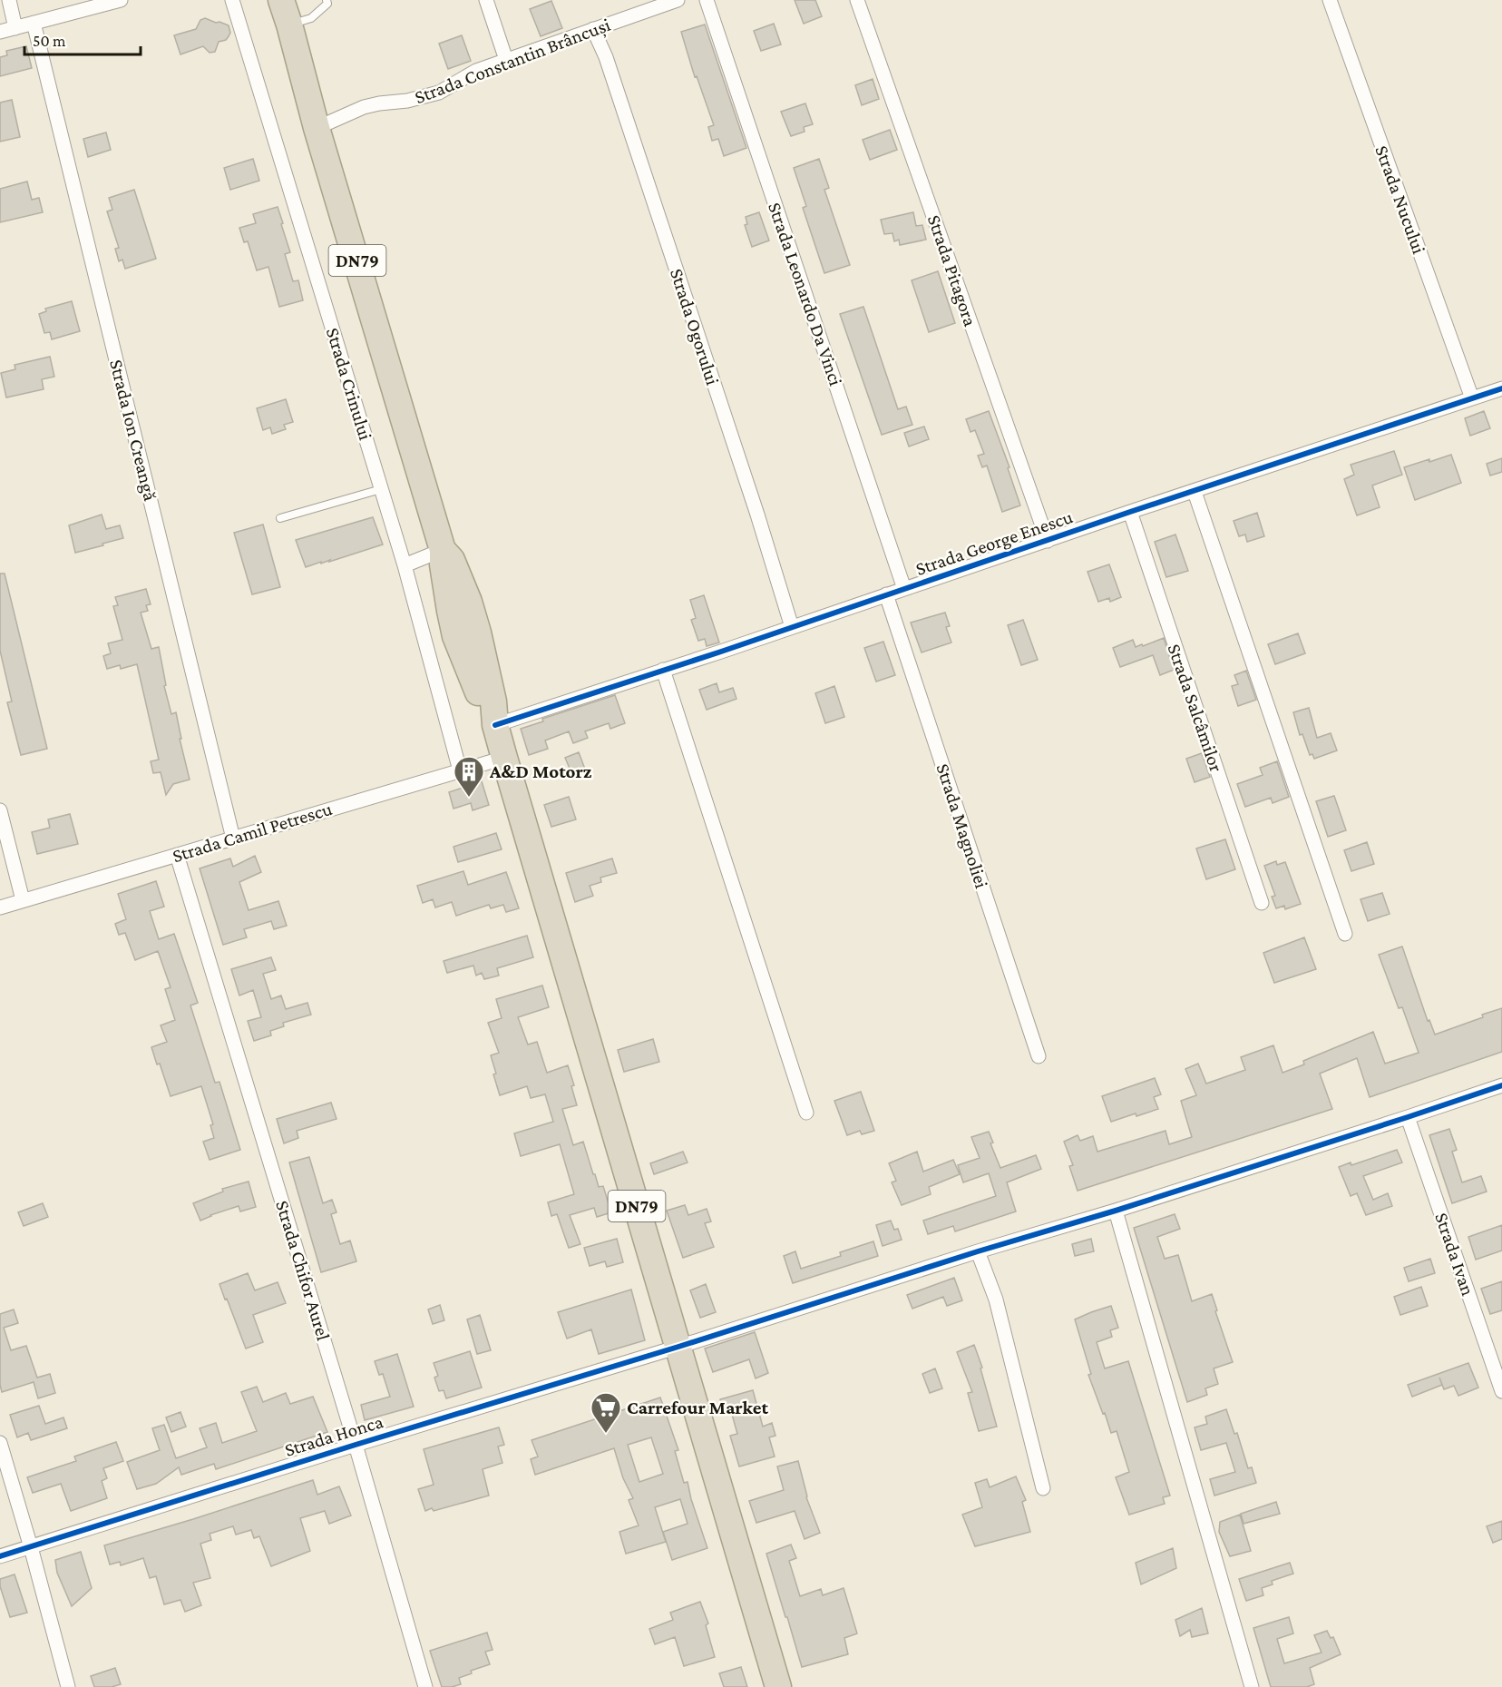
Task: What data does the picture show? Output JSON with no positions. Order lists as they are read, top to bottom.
{
  "streets": {
    "highway": ["DN79"],
    "street": [
      "Strada Constantin Brâncuși",
      "Strada Nucului",
      "Strada Pitagora",
      "Strada Leonardo Da Vinci",
      "Strada Ogorului",
      "Strada Crinului",
      "Strada Ion Creangă",
      "Strada George Enescu",
      "Strada Salcâmilor",
      "Strada Magnoliei",
      "Strada Camil Petrescu",
      "Strada Ivan",
      "Strada Chifor Aurel",
      "Strada Honca"
    ]
  },
  "crossings": [
    ["Strada Constantin Brâncuși", "DN79"],
    ["Strada Constantin Brâncuși", "Strada Ogorului"],
    ["Strada Nucului", "Strada George Enescu"],
    ["DN79", "Strada George Enescu"],
    ["DN79", "Strada Camil Petrescu"],
    ["DN79", "Strada Honca"],
    ["Strada Pitagora", "Strada George Enescu"],
    ["Strada Leonardo Da Vinci", "Strada George Enescu"],
    ["Strada Ogorului", "Strada George Enescu"],
    ["Strada Crinului", "Strada Camil Petrescu"],
    ["Strada Ion Creangă", "Strada Camil Petrescu"],
    ["Strada George Enescu", "Strada Salcâmilor"],
    ["Strada George Enescu", "Strada Magnoliei"],
    ["Strada Camil Petrescu", "Strada Chifor Aurel"],
    ["Strada Ivan", "Strada Honca"],
    ["Strada Chifor Aurel", "Strada Honca"]
  ],
  "places": {
    "building": ["A&D Motorz"],
    "supermarket": ["Carrefour Market"]
  },
  "scale_bar": "50 m"
}
